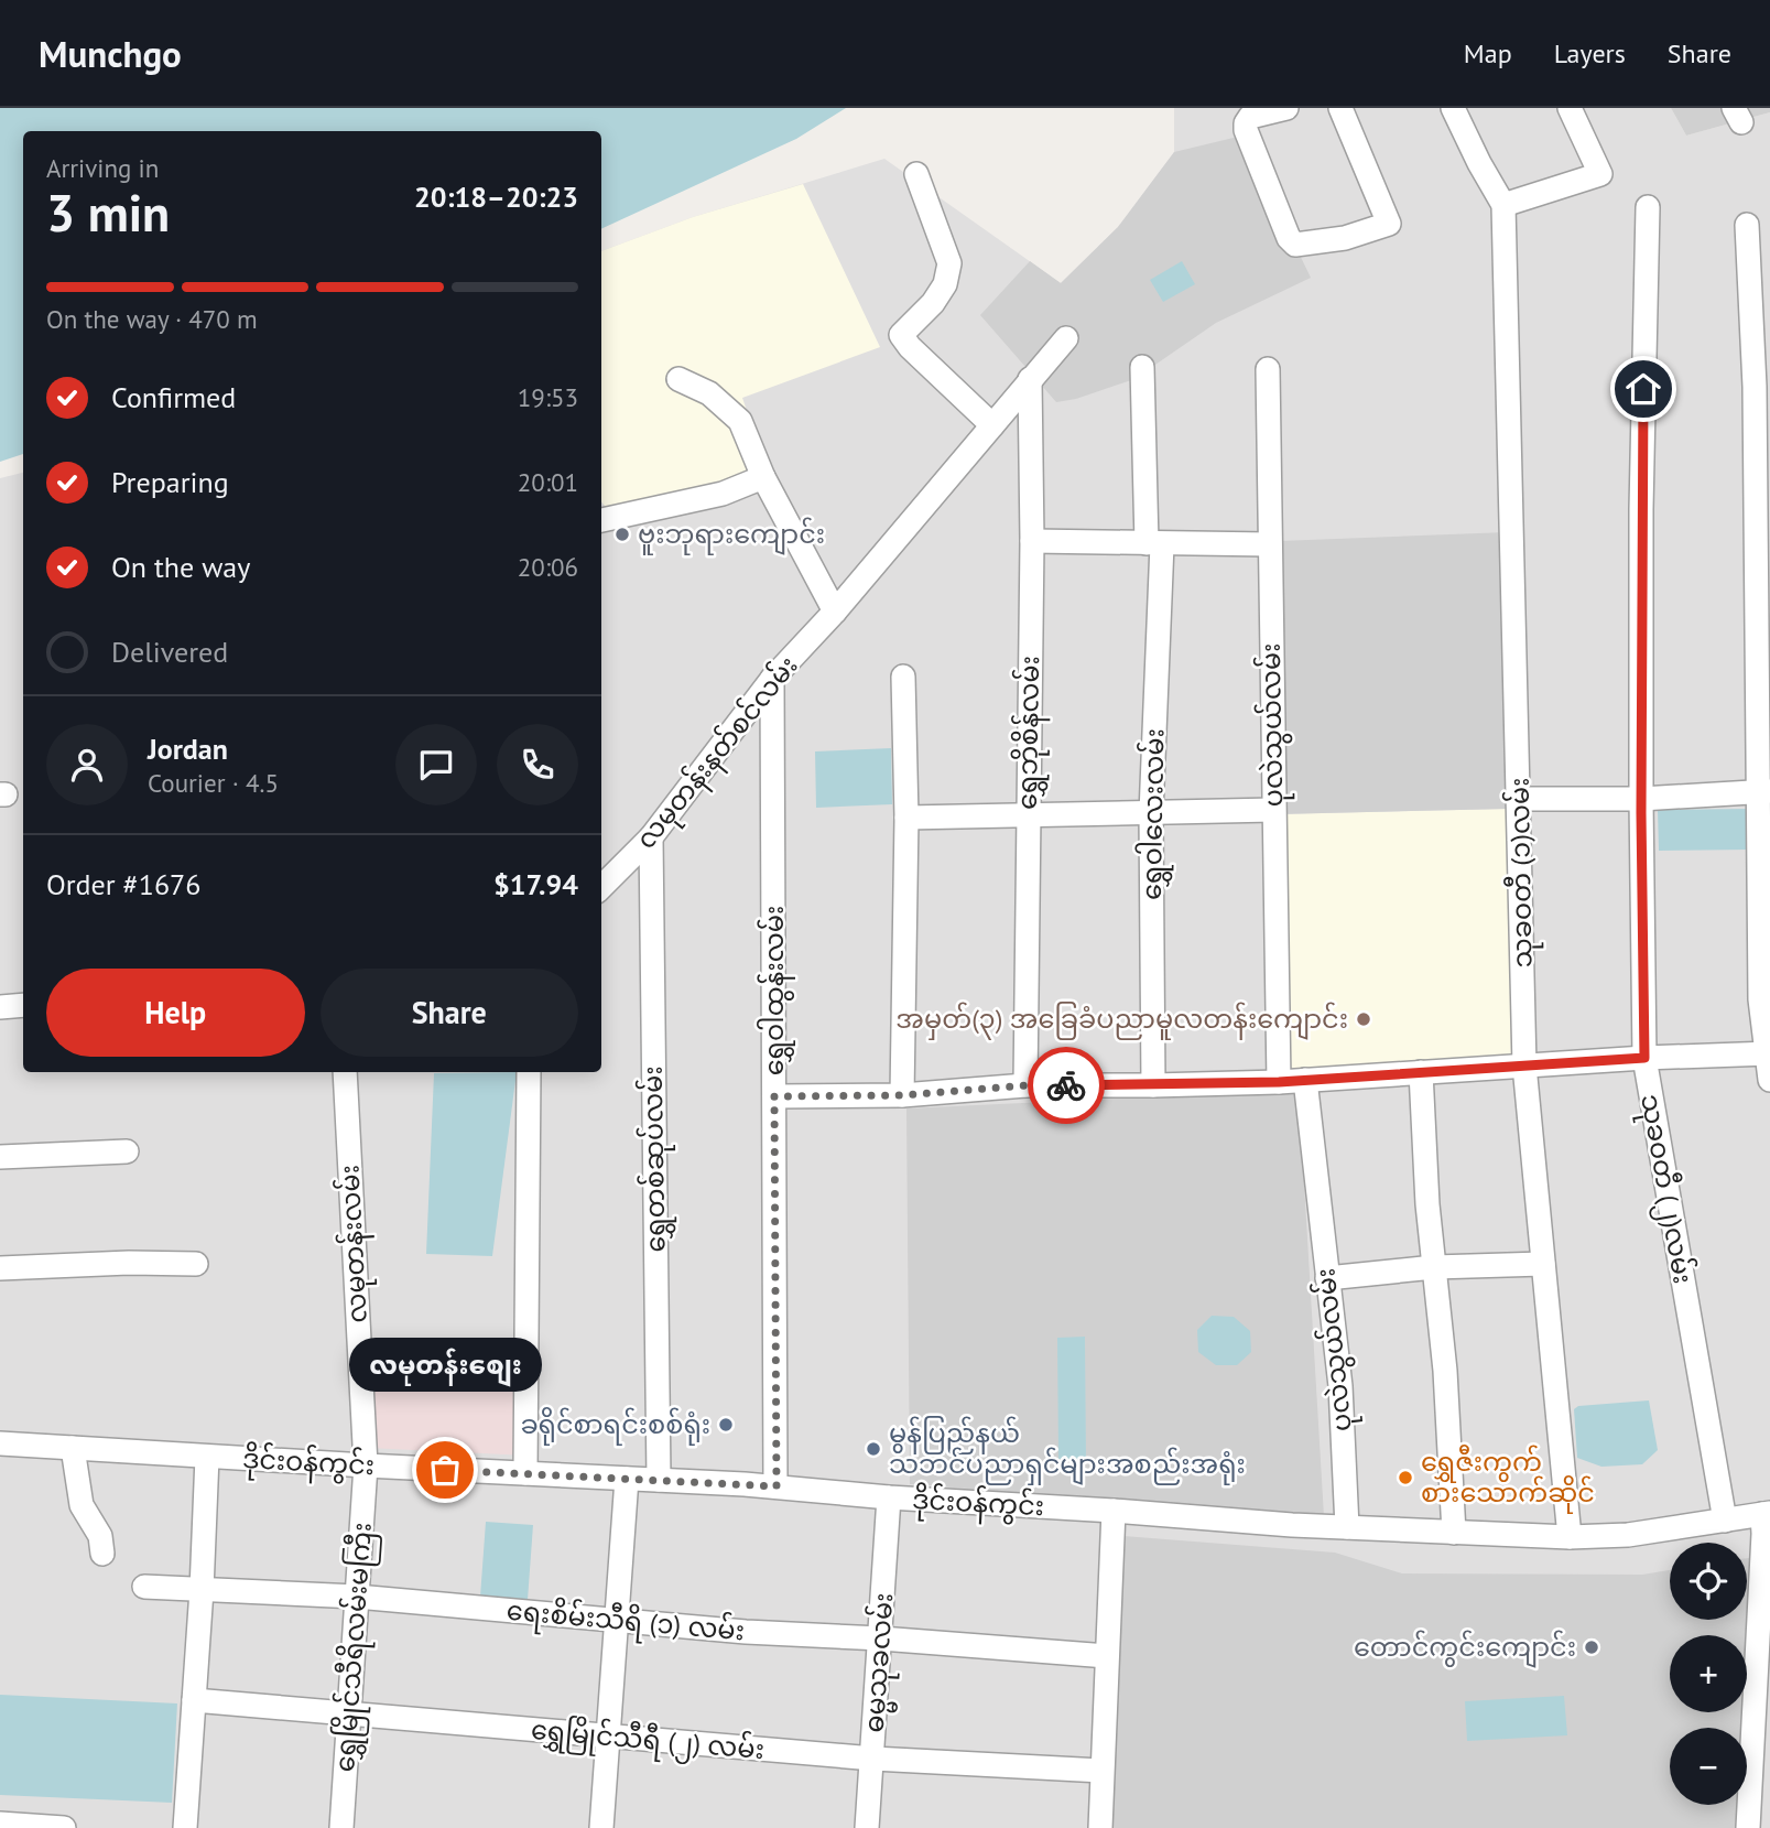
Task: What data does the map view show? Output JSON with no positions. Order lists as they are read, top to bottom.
{
  "streets": {
    "street": [
      "ပုလဲသွယ်လမ်း",
      "ရွှေဘိုစိန်လမ်း",
      "လမုတန်းနတ်စင်လမ်း",
      "ရွှေဝါလေးလမ်း",
      "သုခဝတီ (၁)လမ်း",
      "ရွှေဝါထွန်းလမ်း",
      "ရွှေတစ်ဆုပ်လမ်း",
      "သုခဝတီ (၂)လမ်း",
      "လမုတန်းလမ်း",
      "ဒိုင်းဝန်ကွင်း",
      "ရေးစိမ်းသီရိ (၁) လမ်း",
      "ရွှေမြိုင်သီရိလမ်းမကြီး",
      "ဓမ္မသုခလမ်း",
      "ရွှေမြိုင်သီရီ (၂) လမ်း"
    ]
  },
  "crossings": [
    ["ပုလဲသွယ်လမ်း", "ဒိုင်းဝန်ကွင်း"],
    ["ရွှေဘိုစိန်လမ်း", "လမုတန်းနတ်စင်လမ်း"],
    ["လမုတန်းနတ်စင်လမ်း", "ရွှေဝါထွန်းလမ်း"],
    ["လမုတန်းနတ်စင်လမ်း", "ရွှေတစ်ဆုပ်လမ်း"],
    ["သုခဝတီ (၁)လမ်း", "ဒိုင်းဝန်ကွင်း"],
    ["ရွှေဝါထွန်းလမ်း", "ဒိုင်းဝန်ကွင်း"],
    ["ရွှေတစ်ဆုပ်လမ်း", "ဒိုင်းဝန်ကွင်း"],
    ["သုခဝတီ (၂)လမ်း", "ဒိုင်းဝန်ကွင်း"],
    ["လမုတန်းလမ်း", "ဒိုင်းဝန်ကွင်း"],
    ["လမုတန်းလမ်း", "ရွှေမြိုင်သီရိလမ်းမကြီး"],
    ["ဒိုင်းဝန်ကွင်း", "ရွှေမြိုင်သီရိလမ်းမကြီး"],
    ["ဒိုင်းဝန်ကွင်း", "ဓမ္မသုခလမ်း"],
    ["ရေးစိမ်းသီရိ (၁) လမ်း", "ရွှေမြိုင်သီရိလမ်းမကြီး"],
    ["ရေးစိမ်းသီရိ (၁) လမ်း", "ဓမ္မသုခလမ်း"],
    ["ရွှေမြိုင်သီရိလမ်းမကြီး", "ရွှေမြိုင်သီရီ (၂) လမ်း"],
    ["ဓမ္မသုခလမ်း", "ရွှေမြိုင်သီရီ (၂) လမ်း"]
  ],
  "places": [
    "ဗူးဘုရားကျောင်း",
    "အမှတ်(၃) အခြေခံပညာမူလတန်းကျောင်း",
    "ခရိုင်စာရင်းစစ်ရုံး",
    "မွန်ပြည်နယ် သဘင်ပညာရှင်များအစည်းအရုံး",
    "လမုတန်းစျေး",
    "ရွှေဇီးကွက် စားသောက်ဆိုင်",
    "တောင်ကွင်းကျောင်း"
  ],
  "page": {
    "header": "Munchgo",
    "nav": ["Map", "Layers", "Share"],
    "heading": ["3 min", "Arriving in", "20:18–20:23"],
    "panel": [
      "Jordan",
      "Courier · 4.5",
      "Order #1676",
      "$17.94"
    ],
    "bar": "On the way · 470 m",
    "list": [
      ["Confirmed", "19:53"],
      ["Preparing", "20:01"],
      ["On the way", "20:06"],
      "Delivered"
    ],
    "buttons": ["Help", "Share"],
    "bubble": "လမုတန်းစျေး",
    "map_buttons": ["+", "−"]
  }
}
